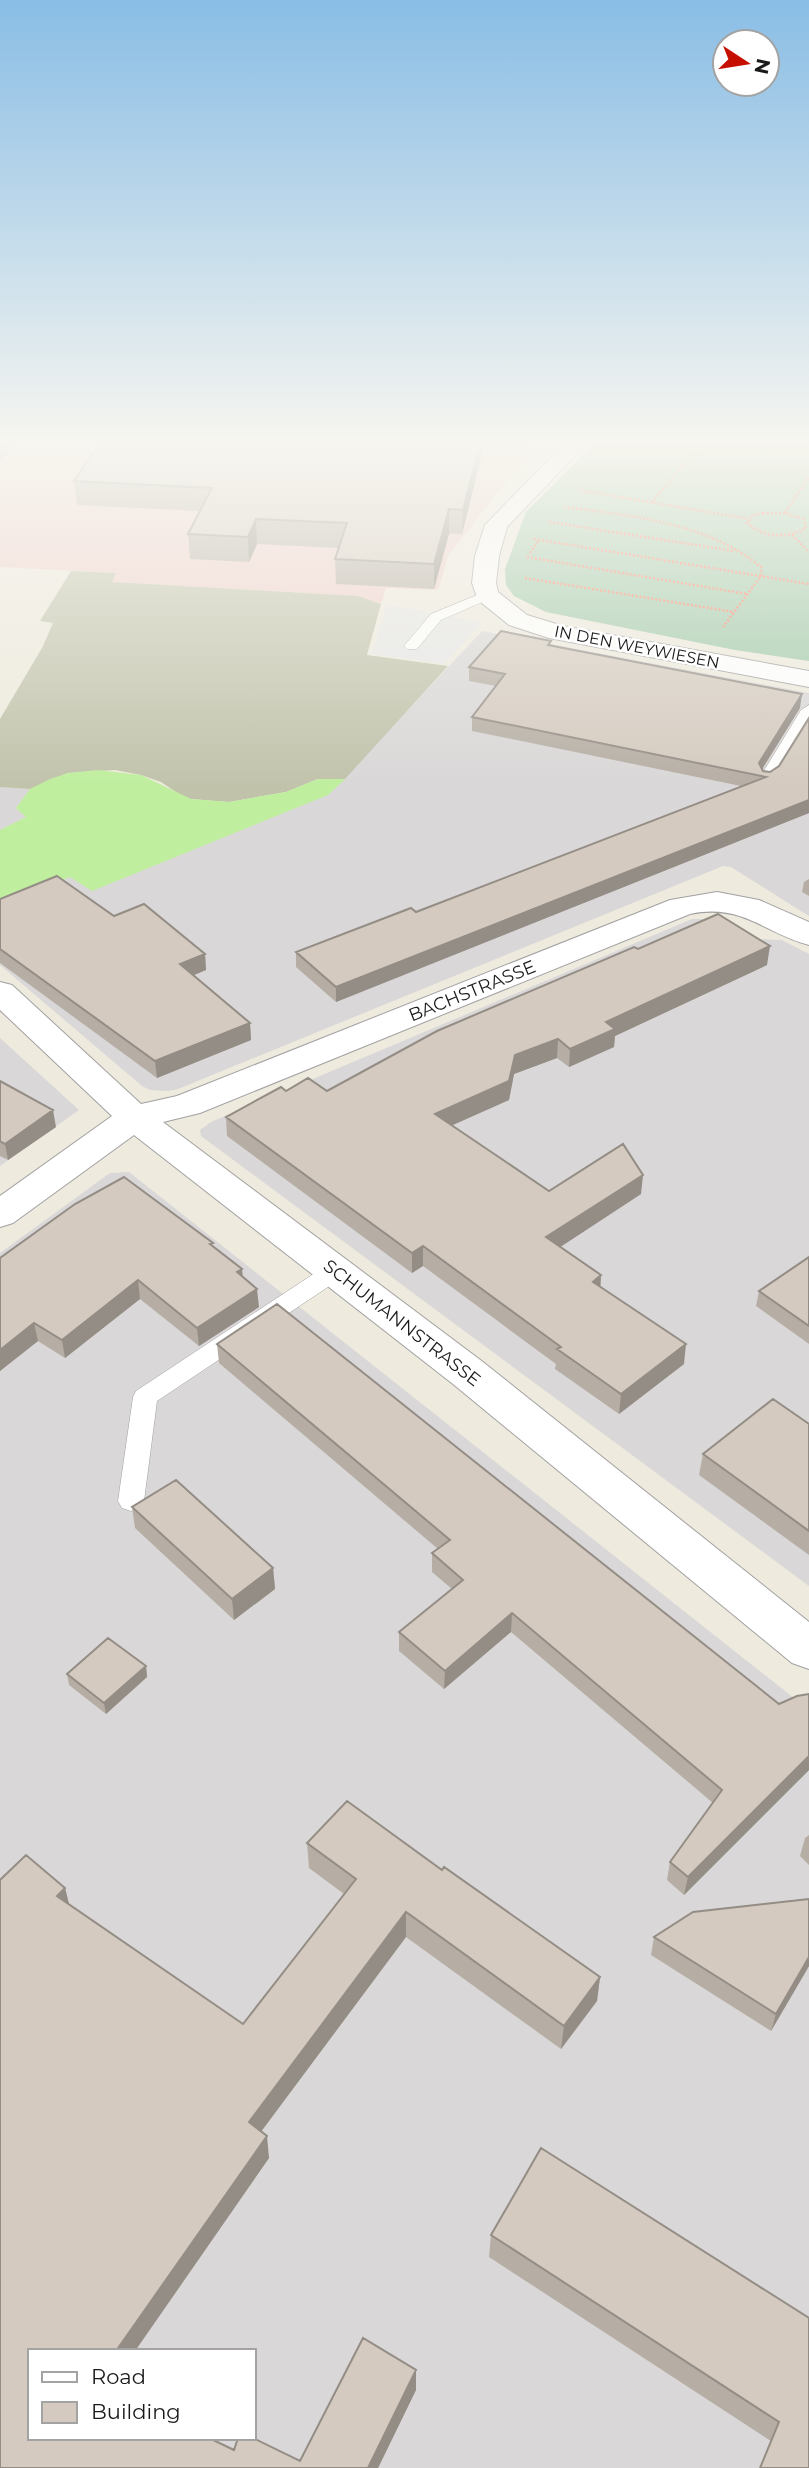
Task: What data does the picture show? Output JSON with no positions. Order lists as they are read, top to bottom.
{
  "streets": {
    "street": ["IN DEN WEYWIESEN", "BACHSTRASSE", "SCHUMANNSTRASSE"]
  },
  "crossings": [
    ["BACHSTRASSE", "SCHUMANNSTRASSE"]
  ],
  "legend": ["Road", "Building"],
  "north": "right"
}
